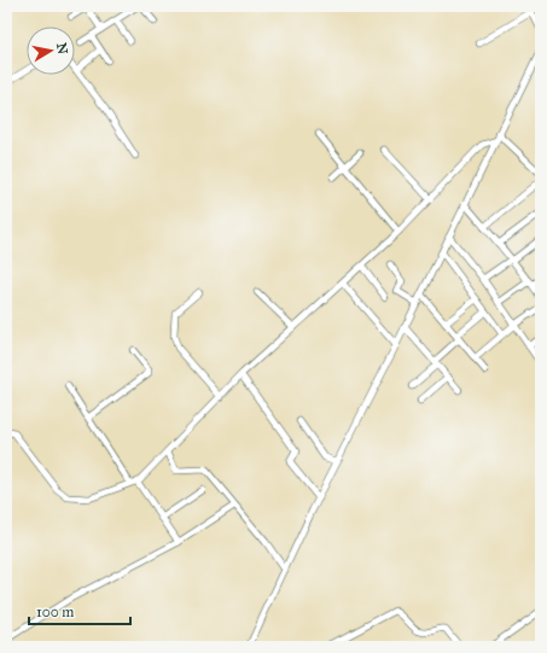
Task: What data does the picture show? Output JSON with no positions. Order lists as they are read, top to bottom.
{
  "scale_bar": "100 m",
  "north": "right"
}
